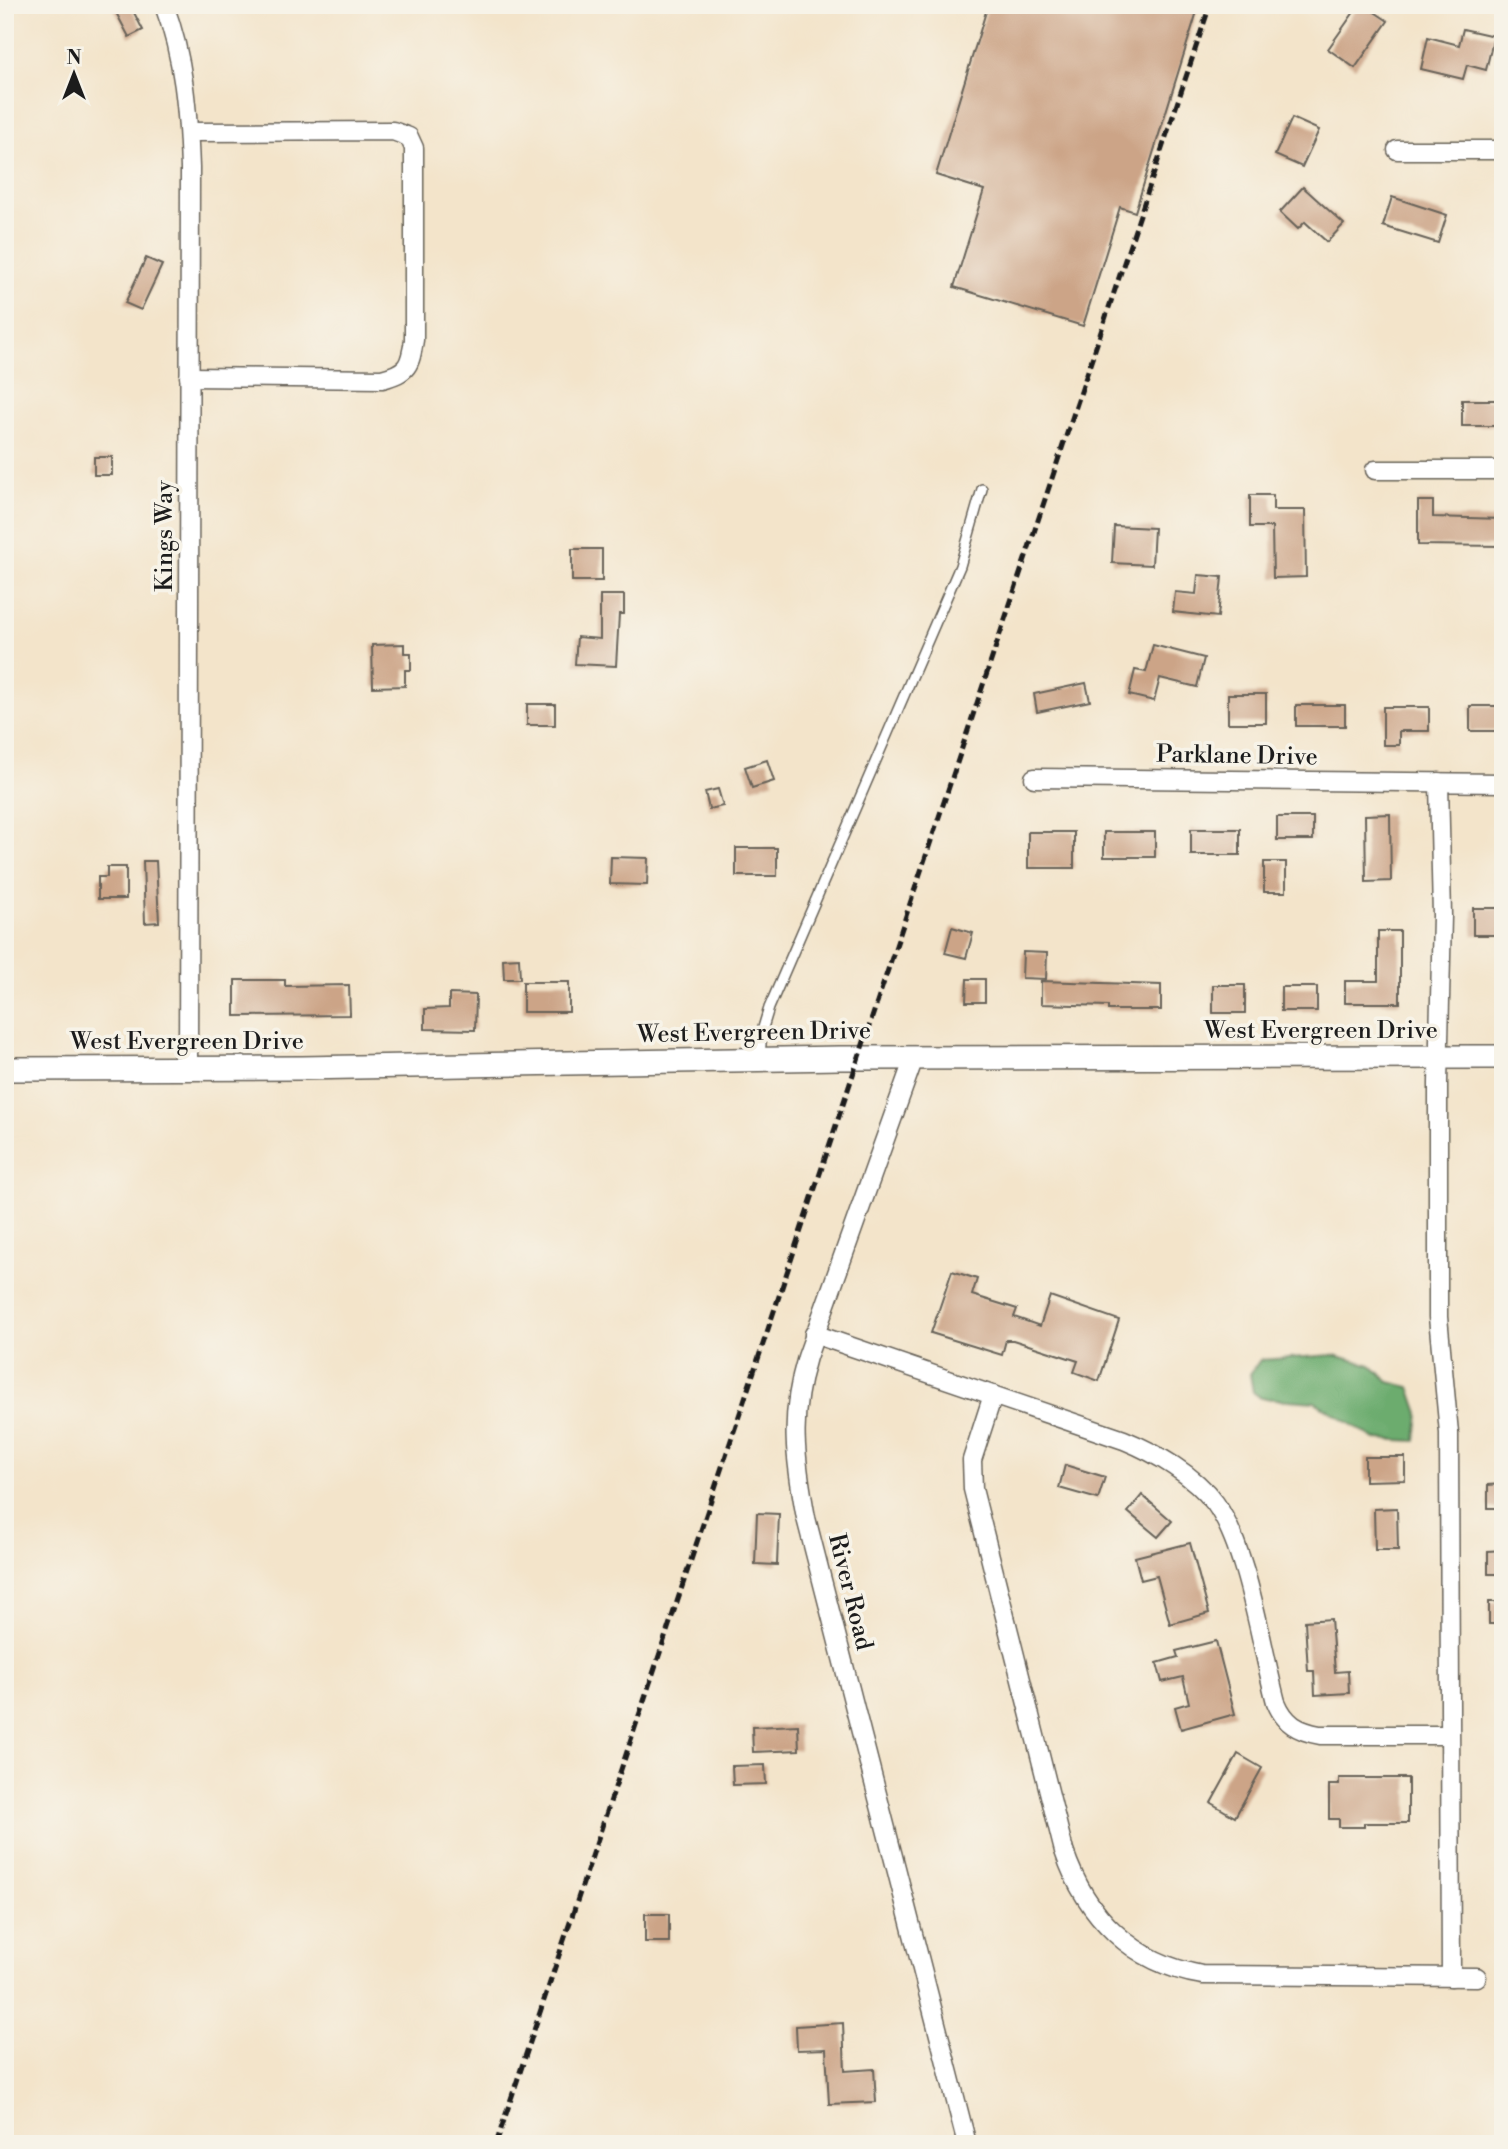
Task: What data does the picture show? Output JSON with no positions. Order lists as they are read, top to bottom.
{
  "streets": {
    "street": [
      "Kings Way",
      "Parklane Drive",
      "West Evergreen Drive",
      "River Road"
    ]
  },
  "crossings": [
    ["Kings Way", "West Evergreen Drive"],
    ["West Evergreen Drive", "River Road"]
  ],
  "north": "top"
}
